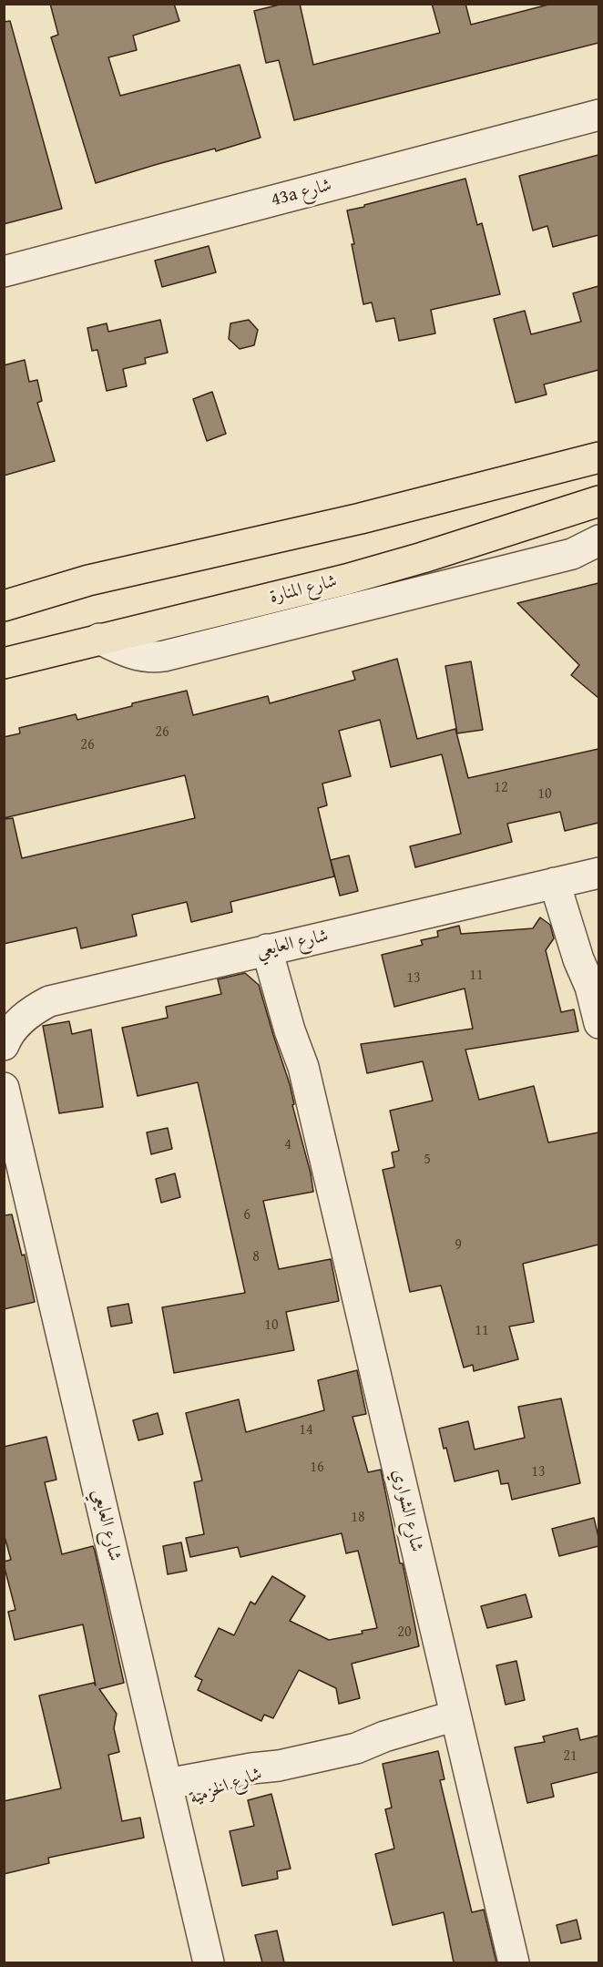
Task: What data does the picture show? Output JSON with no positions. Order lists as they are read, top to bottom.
{
  "streets": {
    "main road": ["شارع المنارة"],
    "street": [
      "43a شارع",
      "شارع العايعي",
      "شارع الشواري",
      "شارع الخزمية"
    ]
  },
  "crossings": [
    ["شارع العايعي", "شارع الشواري"],
    ["شارع العايعي", "شارع الخزمية"],
    ["شارع الشواري", "شارع الخزمية"]
  ],
  "house_numbers": [
    "26",
    "26",
    "12",
    "10",
    "11",
    "13",
    "4",
    "5",
    "6",
    "9",
    "8",
    "10",
    "11",
    "14",
    "16",
    "13",
    "18",
    "20",
    "21"
  ]
}
